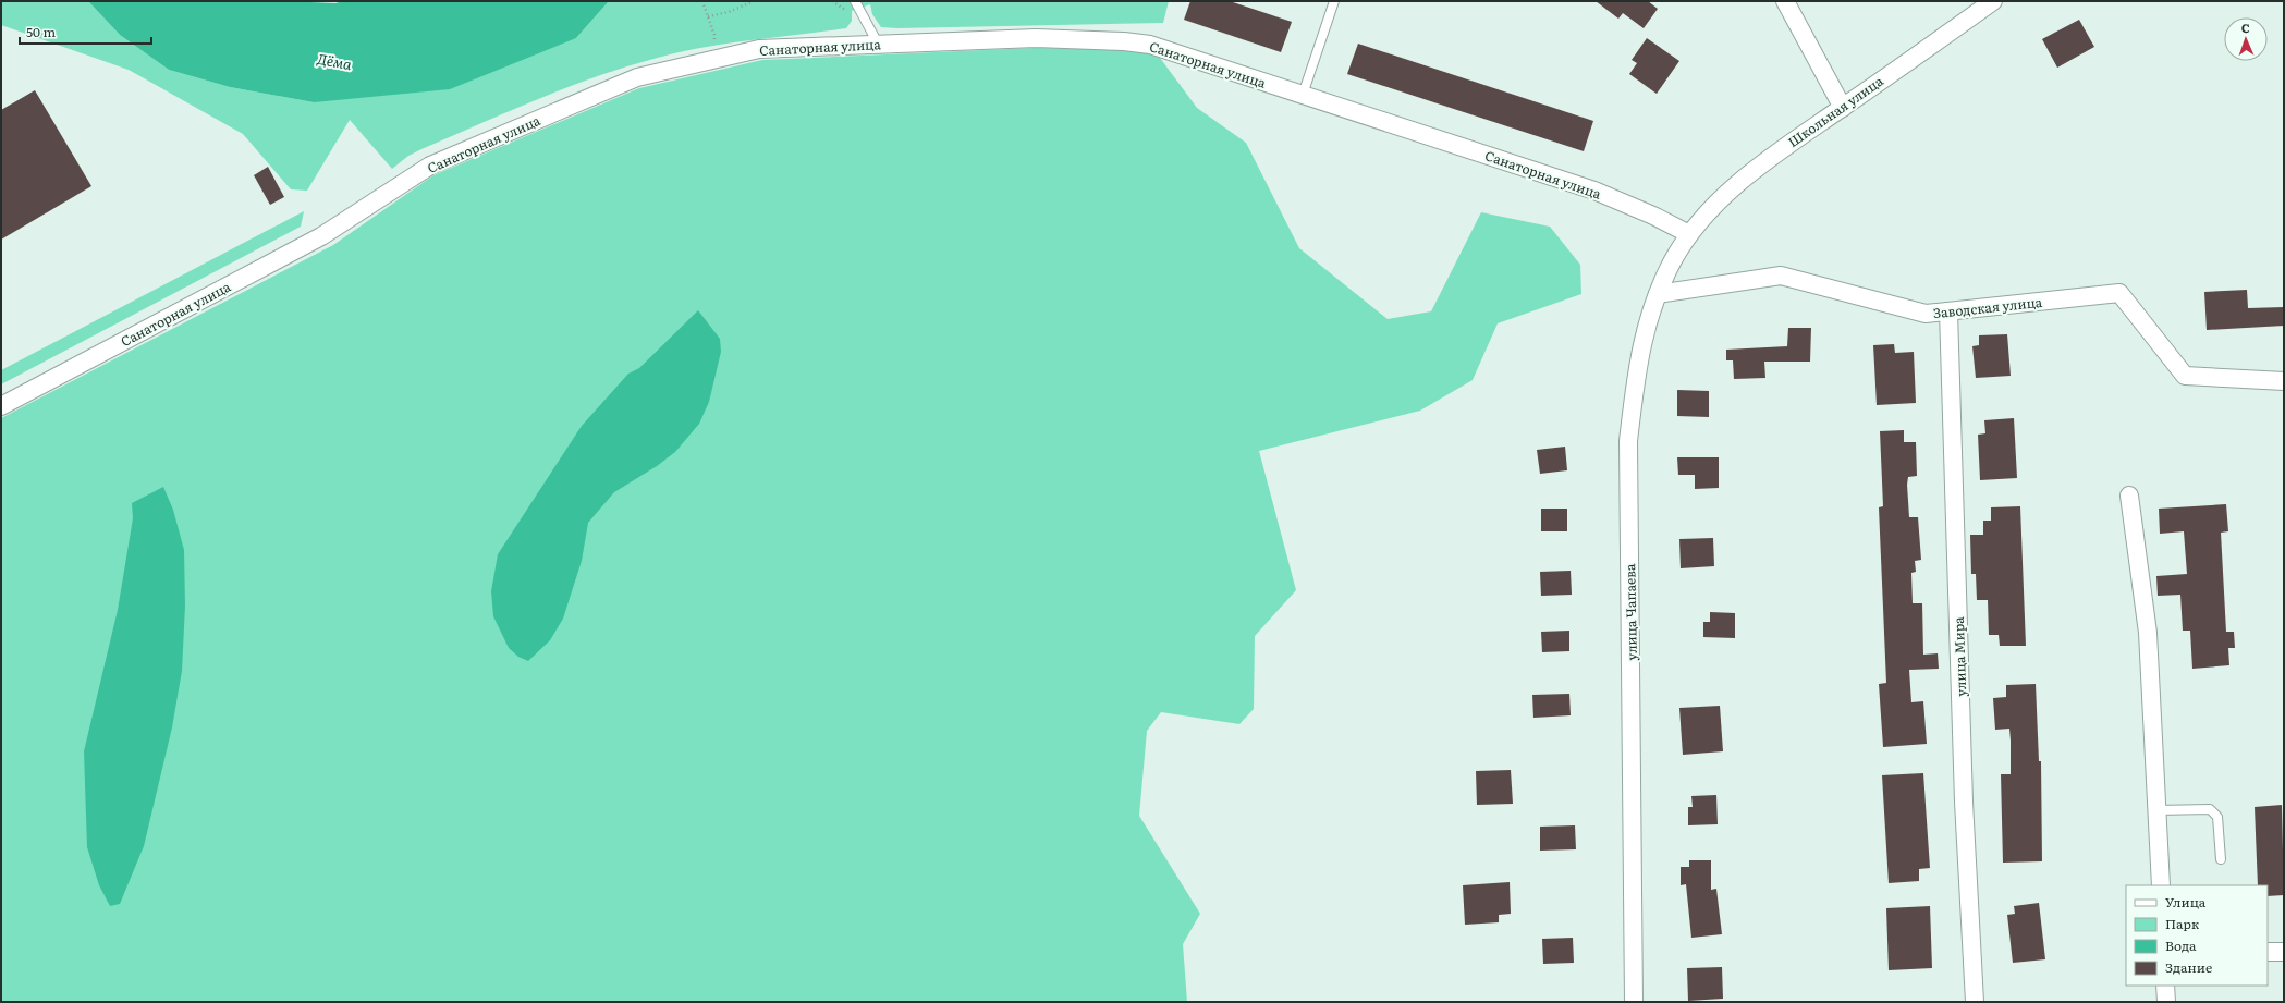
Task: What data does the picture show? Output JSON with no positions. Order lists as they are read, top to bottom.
{
  "streets": {
    "street": [
      "Санаторная улица",
      "Школьная улица",
      "Заводская улица",
      "улица Чапаева",
      "улица Мира"
    ]
  },
  "crossings": [
    ["Санаторная улица", "Школьная улица"],
    ["Санаторная улица", "улица Чапаева"],
    ["Школьная улица", "улица Чапаева"],
    ["Заводская улица", "улица Чапаева"],
    ["Заводская улица", "улица Мира"]
  ],
  "water": ["Дёма"],
  "legend": [
    "Улица",
    "Парк",
    "Вода",
    "Здание"
  ],
  "scale_bar": "50 m",
  "north": "top"
}
